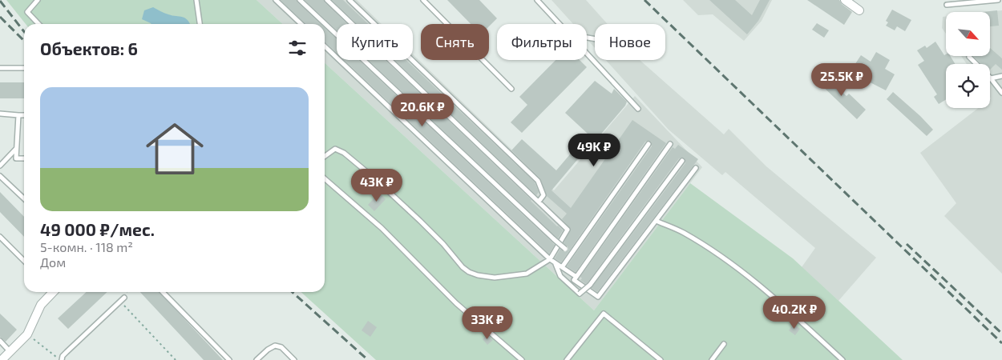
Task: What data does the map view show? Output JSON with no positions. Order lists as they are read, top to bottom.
{
  "north": "bottom right",
  "page": {
    "chip": [
      "Купить",
      "Снять",
      "Фильтры",
      "Новое"
    ],
    "heading": "Объектов: 6",
    "price": [
      "25.5K ₽",
      "20.6K ₽",
      "49K ₽",
      "43K ₽",
      "40.2K ₽",
      "33K ₽"
    ],
    "list": [
      {
        "name": "49 000 ₽/мес.",
        "note": "5-комн. · 118 m² · Дом"
      }
    ]
  }
}
